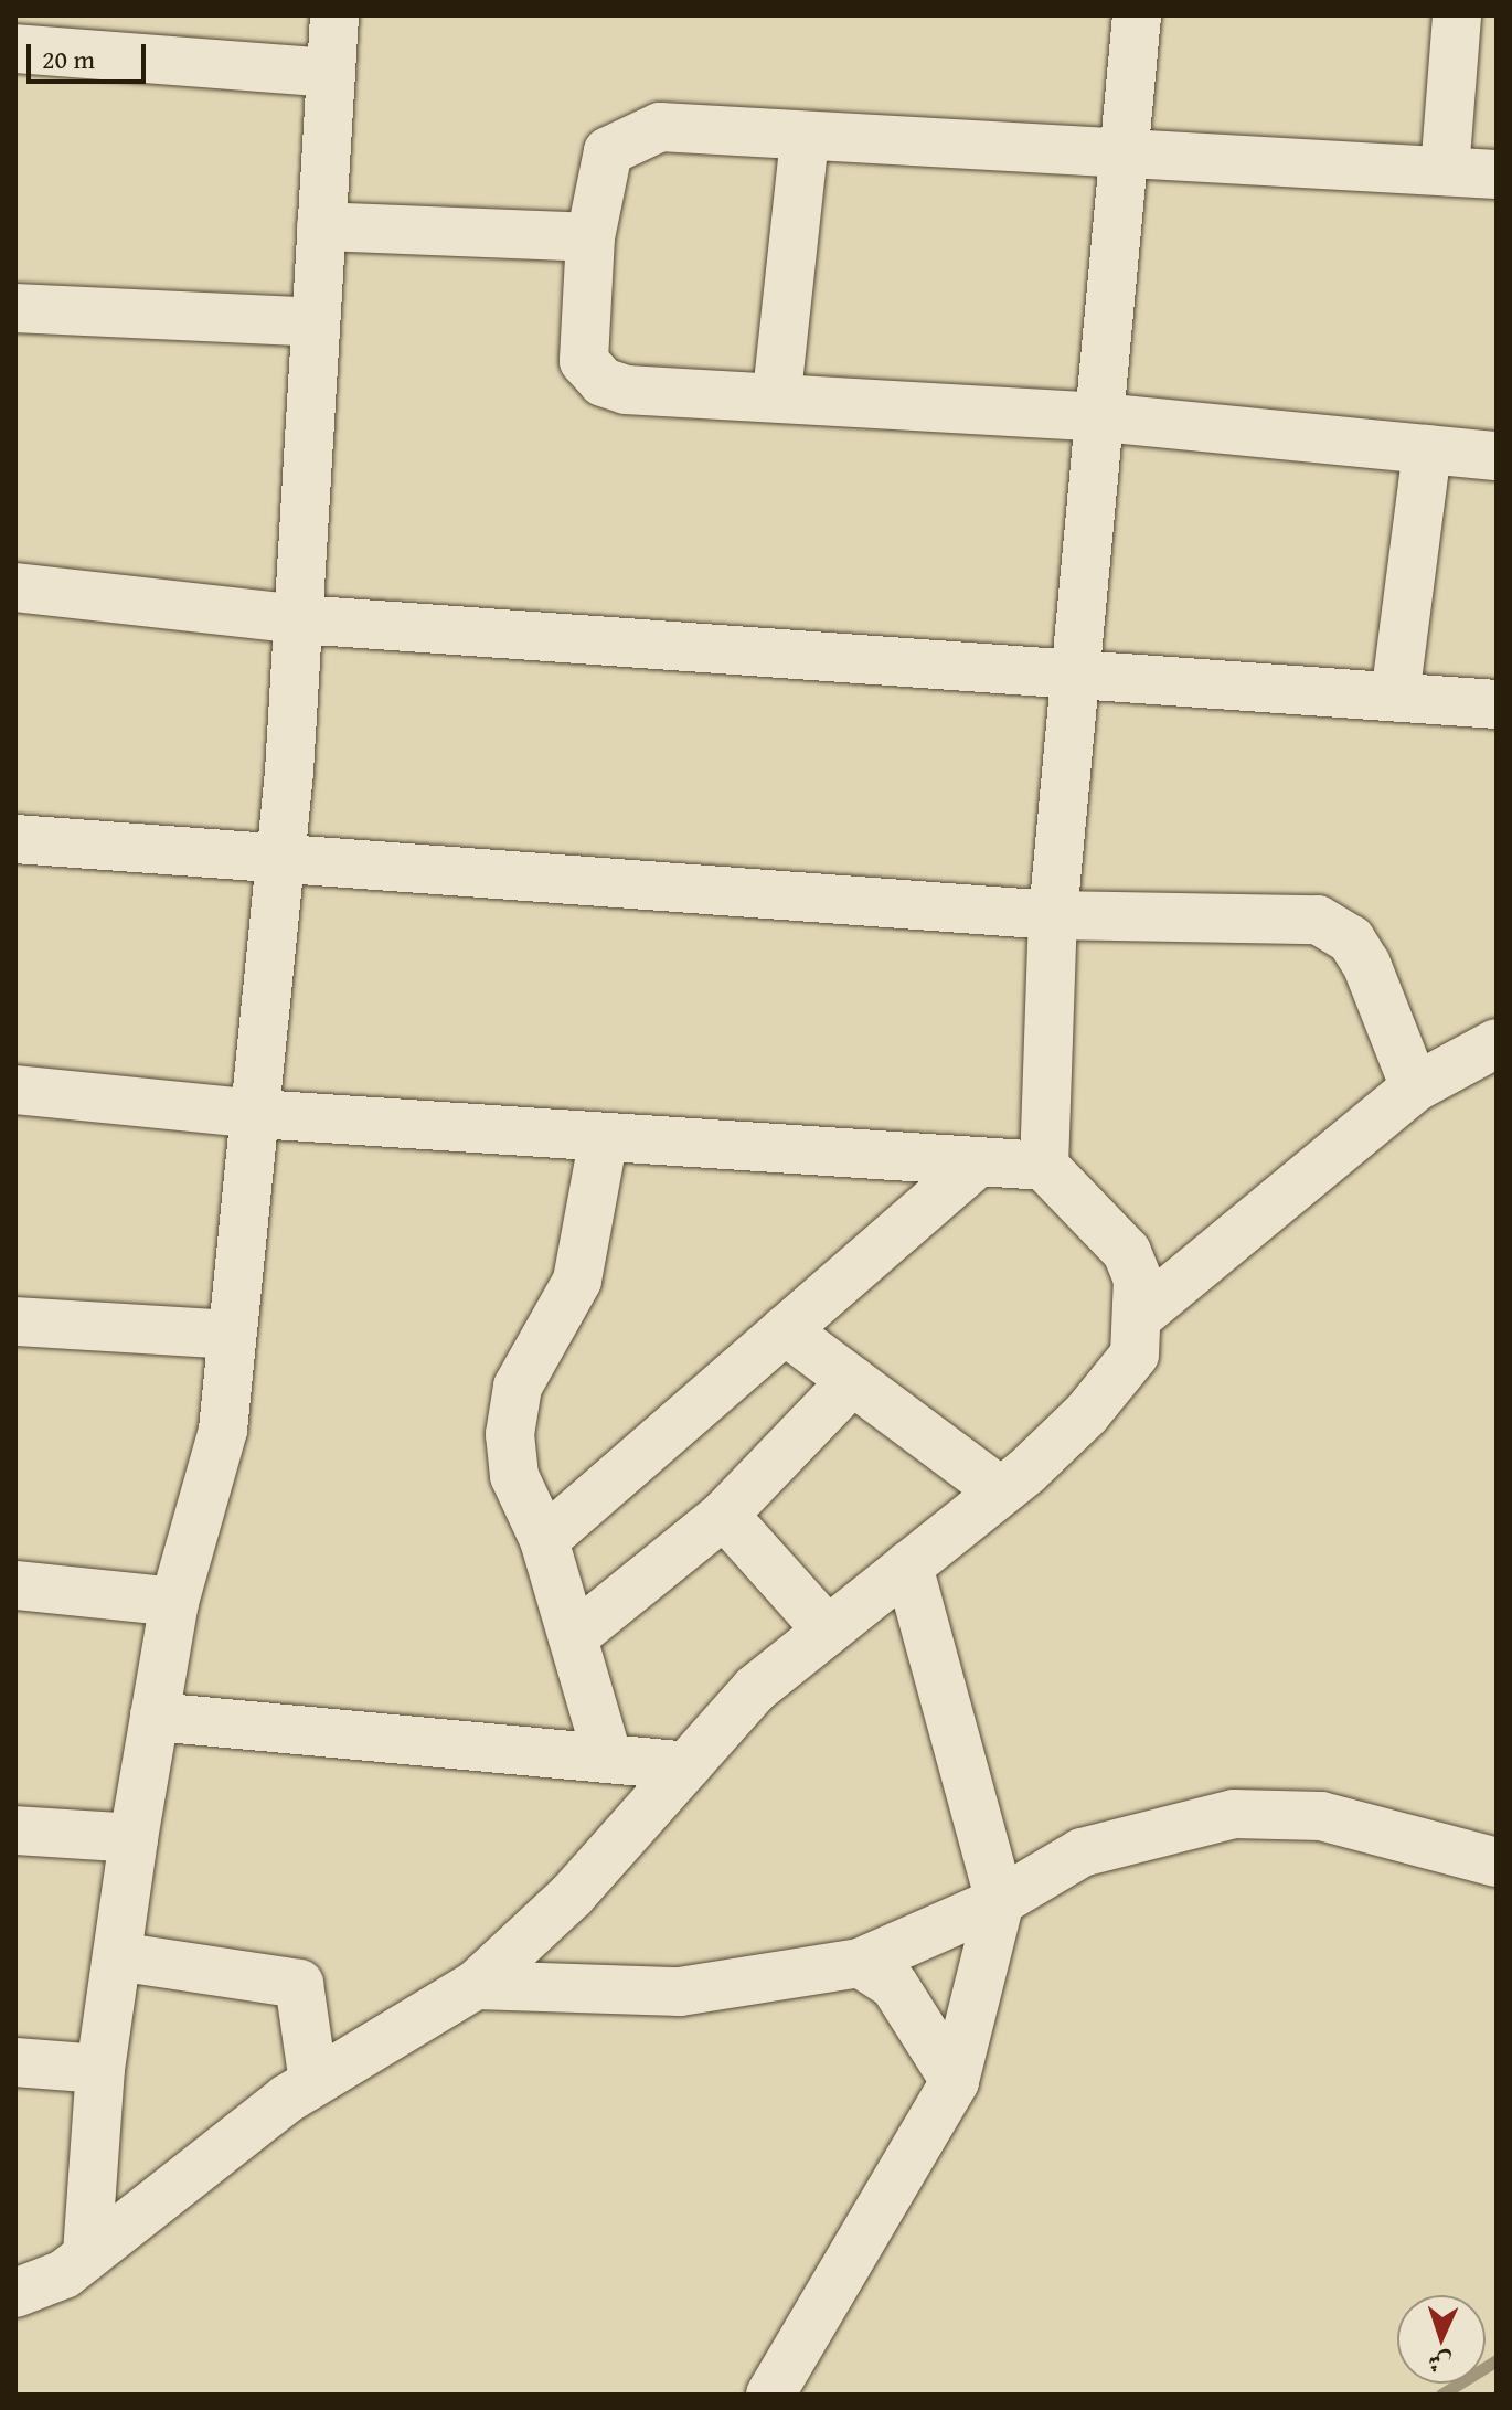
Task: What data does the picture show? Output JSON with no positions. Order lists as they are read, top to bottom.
{
  "scale_bar": "20 m",
  "north": "bottom"
}
